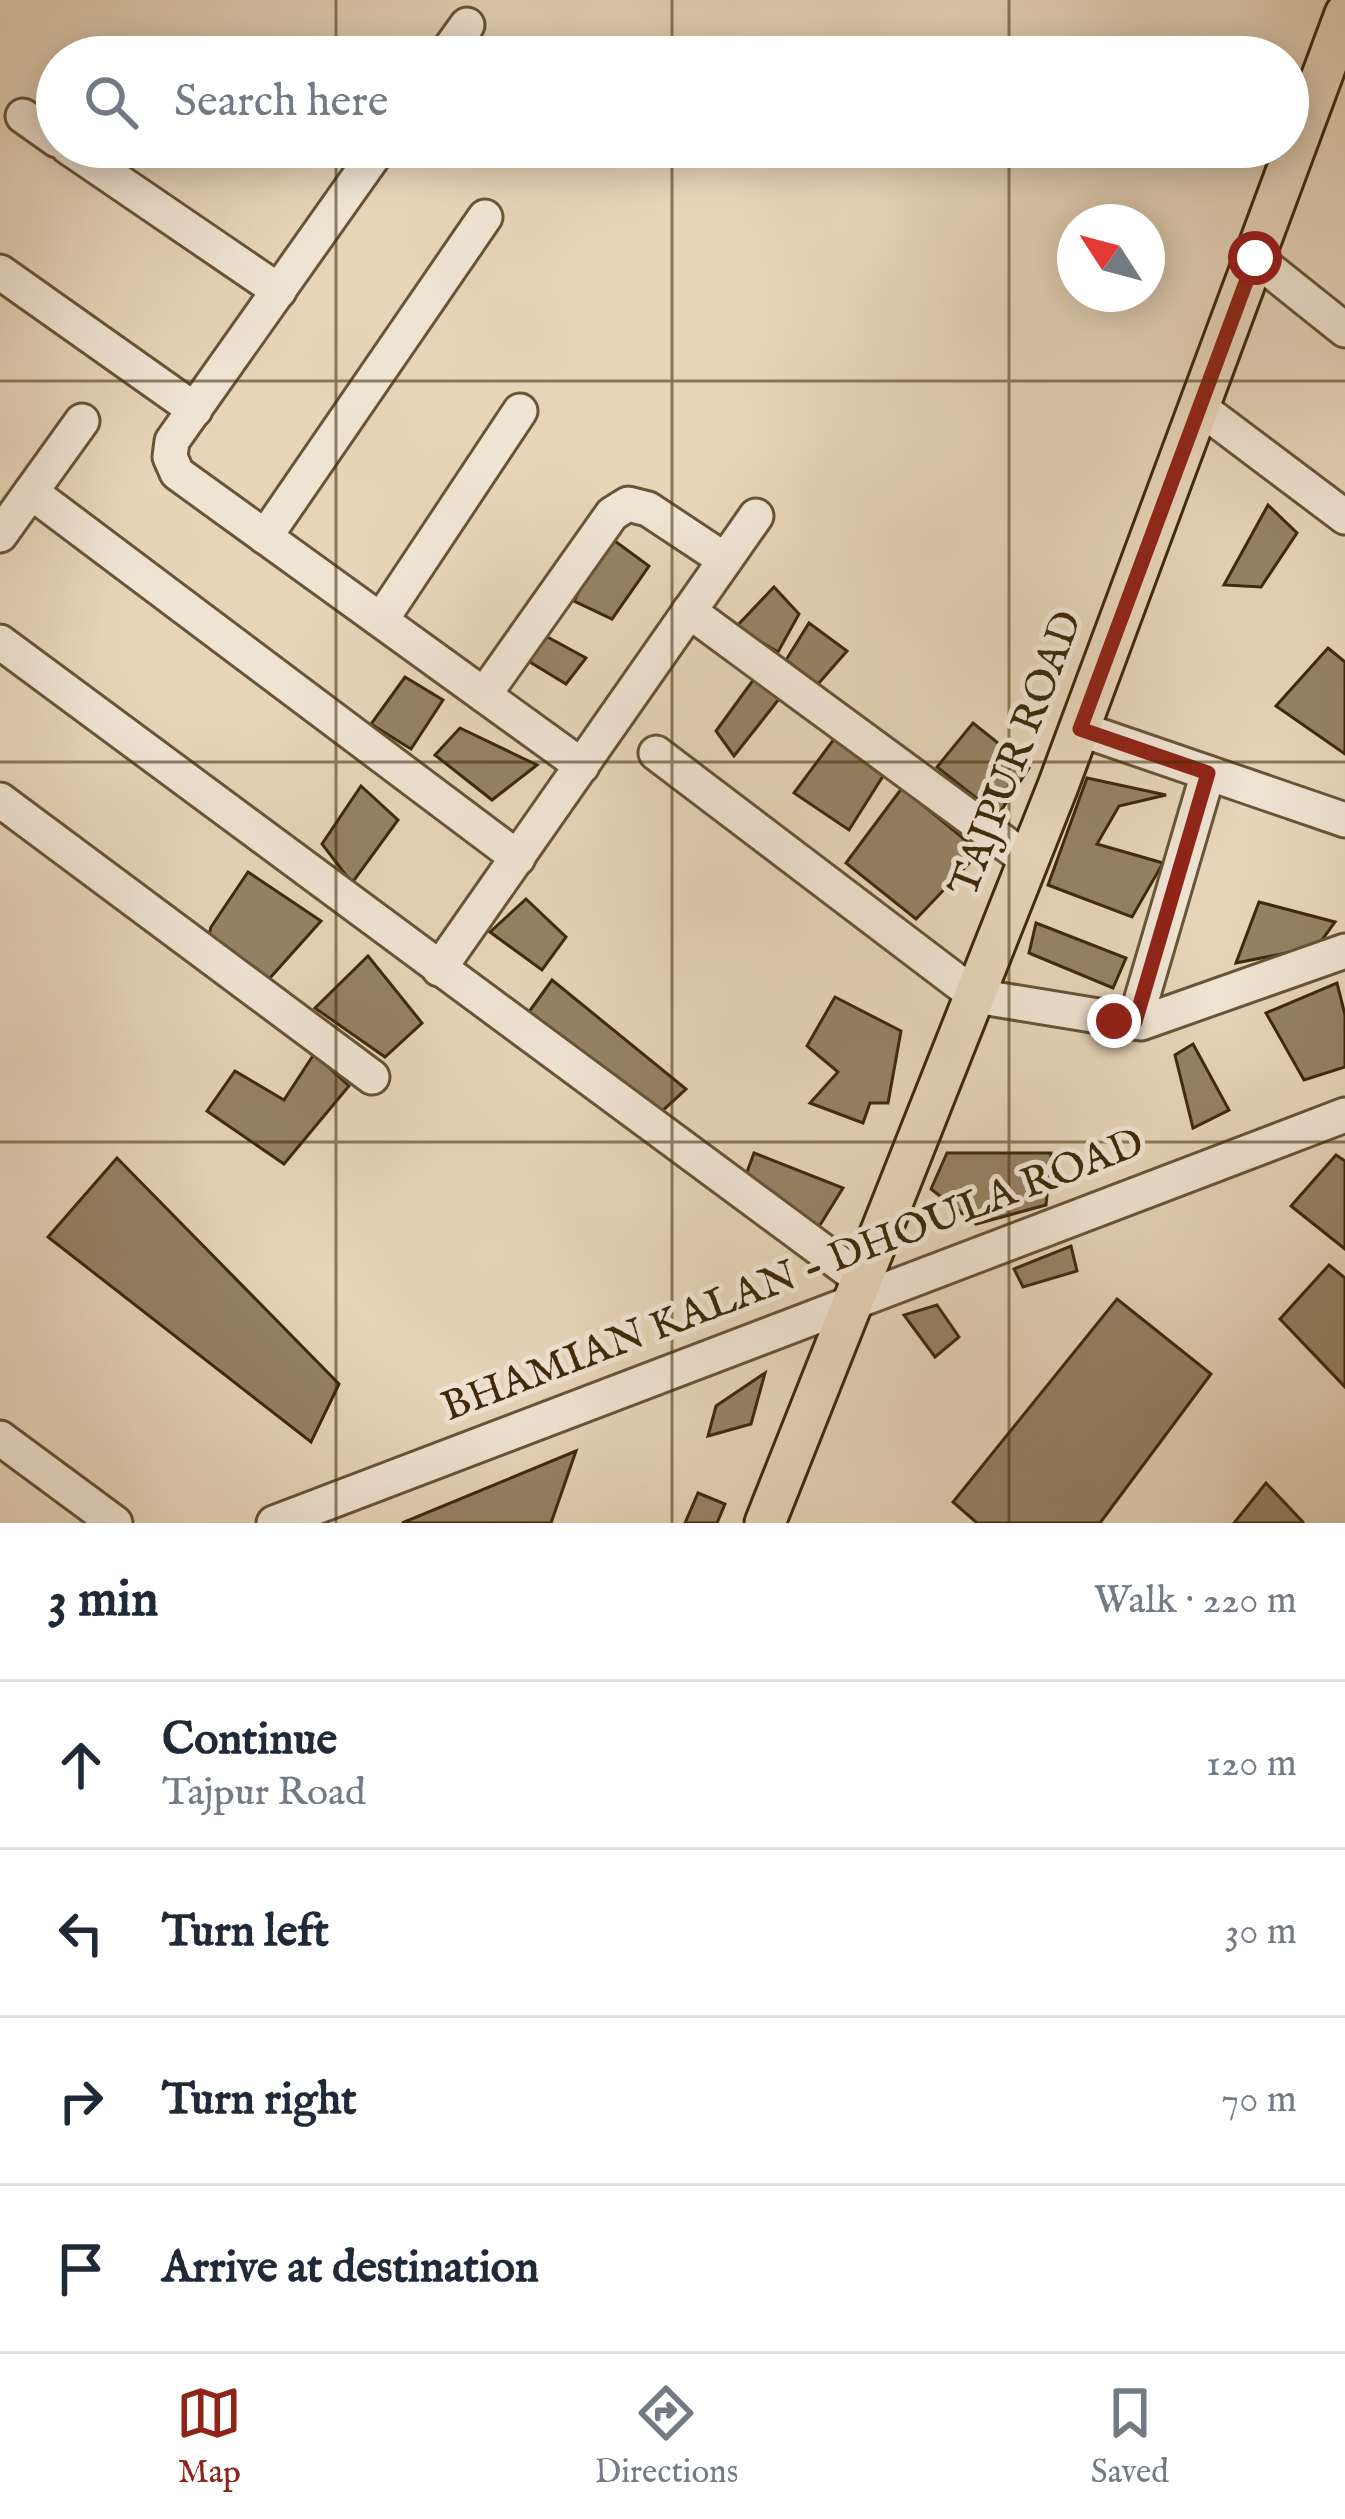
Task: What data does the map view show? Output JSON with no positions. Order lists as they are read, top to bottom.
{
  "streets": {
    "main road": ["TAJPUR ROAD"],
    "street": ["BHAMIAN KALAN - DHOULA ROAD"]
  },
  "crossings": [
    ["TAJPUR ROAD", "BHAMIAN KALAN - DHOULA ROAD"]
  ],
  "north": "top left",
  "page": {
    "search": "Search here",
    "heading": ["3 min", "Walk · 220 m"],
    "list": [
      ["Continue", "Tajpur Road", "120 m"],
      ["Turn left", "30 m"],
      ["Turn right", "70 m"],
      "Arrive at destination"
    ],
    "nav": ["Map", "Directions", "Saved"]
  }
}
